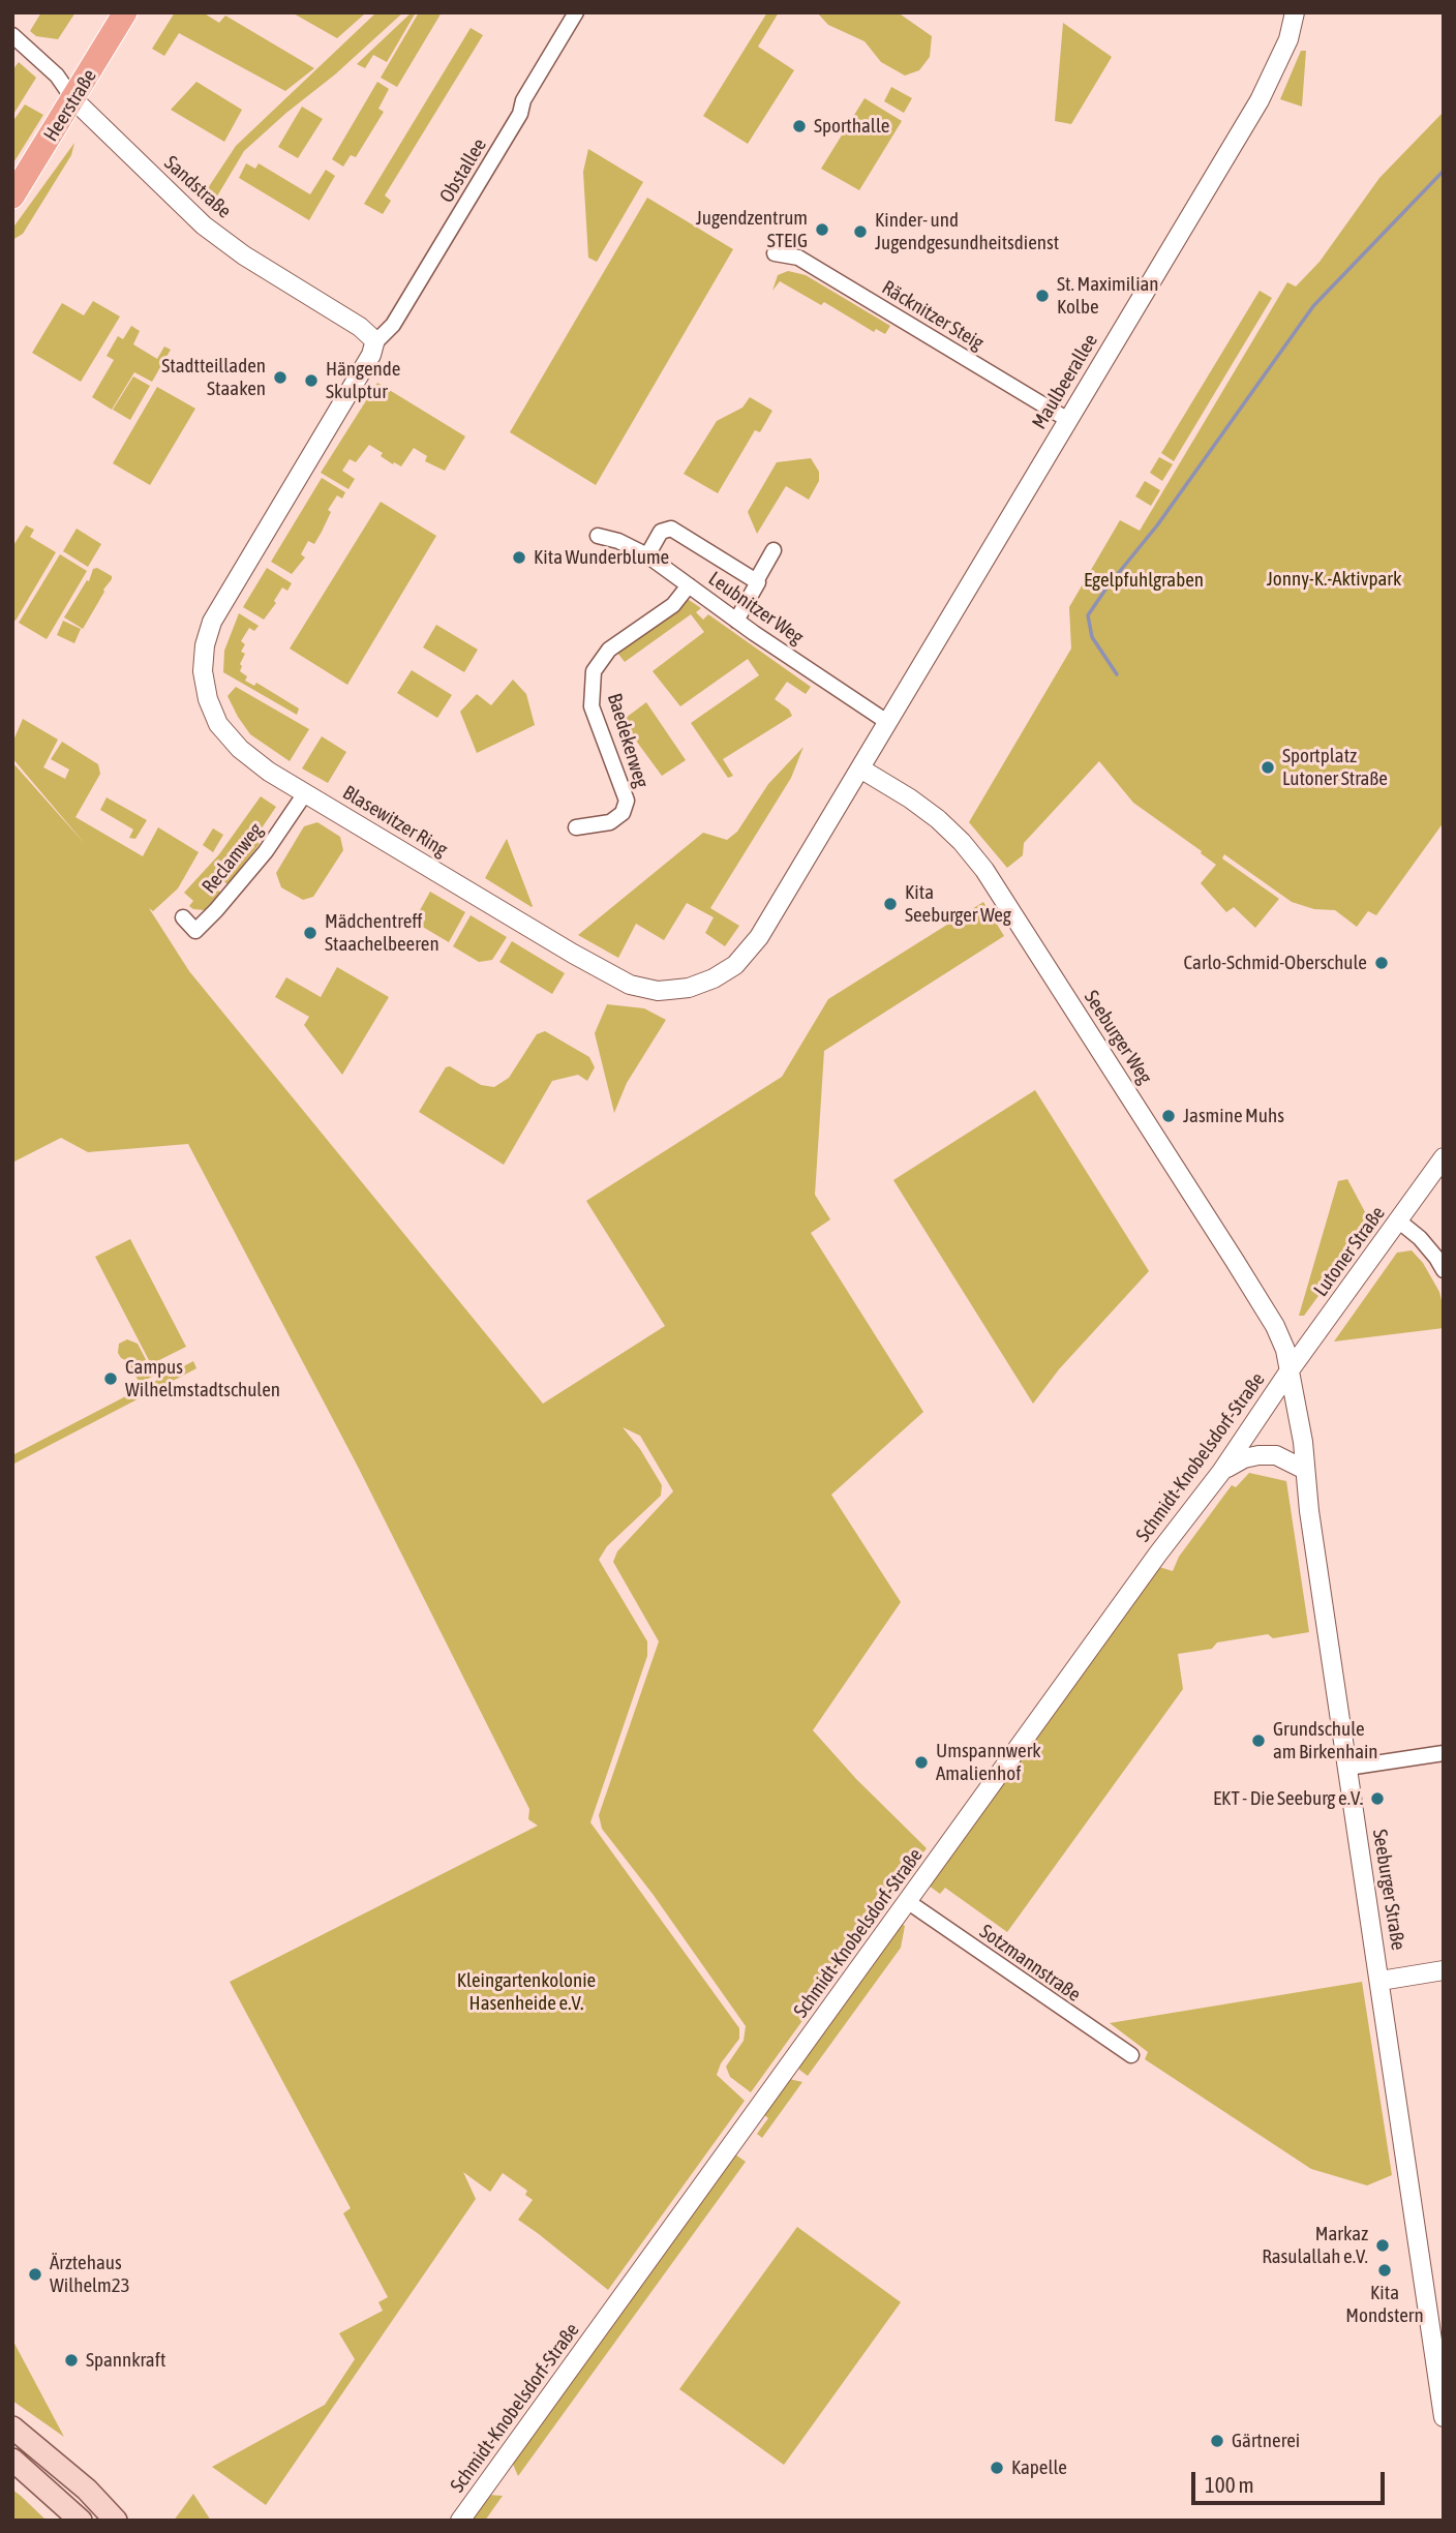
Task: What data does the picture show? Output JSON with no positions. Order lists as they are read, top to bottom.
{
  "streets": {
    "main road": ["Heerstraße"],
    "street": [
      "Obstallee",
      "Sandstraße",
      "Räcknitzer Steig",
      "Maulbeerallee",
      "Leubnitzer Weg",
      "Baedekerweg",
      "Blasewitzer Ring",
      "Reclamweg",
      "Seeburger Weg",
      "Lutoner Straße",
      "Schmidt-Knobelsdorf-Straße",
      "Seeburger Straße",
      "Sotzmannstraße"
    ]
  },
  "crossings": [
    ["Heerstraße", "Sandstraße"],
    ["Obstallee", "Sandstraße"],
    ["Obstallee", "Blasewitzer Ring"],
    ["Sandstraße", "Blasewitzer Ring"],
    ["Räcknitzer Steig", "Maulbeerallee"],
    ["Maulbeerallee", "Leubnitzer Weg"],
    ["Maulbeerallee", "Blasewitzer Ring"],
    ["Maulbeerallee", "Seeburger Weg"],
    ["Leubnitzer Weg", "Baedekerweg"],
    ["Blasewitzer Ring", "Reclamweg"],
    ["Blasewitzer Ring", "Seeburger Weg"],
    ["Seeburger Weg", "Lutoner Straße"],
    ["Seeburger Weg", "Schmidt-Knobelsdorf-Straße"],
    ["Seeburger Weg", "Seeburger Straße"],
    ["Lutoner Straße", "Schmidt-Knobelsdorf-Straße"],
    ["Lutoner Straße", "Seeburger Straße"],
    ["Schmidt-Knobelsdorf-Straße", "Seeburger Straße"],
    ["Schmidt-Knobelsdorf-Straße", "Sotzmannstraße"]
  ],
  "parks": ["Jonny-K.-Aktivpark", "Egelpfuhlgraben", "Kleingartenkolonie Hasenheide e.V."],
  "places": [
    "Sporthalle",
    "Jugendzentrum STEIG",
    "Kinder- und Jugendgesundheitsdienst",
    "St. Maximilian Kolbe",
    "Stadtteilladen Staaken",
    "Hängende Skulptur",
    "Kita Wunderblume",
    "Sportplatz Lutoner Straße",
    "Kita Seeburger Weg",
    "Mädchentreff Staachelbeeren",
    "Carlo-Schmid-Oberschule",
    "Jasmine Muhs",
    "Campus Wilhelmstadtschulen",
    "Grundschule am Birkenhain",
    "Umspannwerk Amalienhof",
    "EKT - Die Seeburg e.V.",
    "Markaz Rasulallah e.V.",
    "Kita Mondstern",
    "Ärztehaus Wilhelm23",
    "Spannkraft",
    "Gärtnerei",
    "Kapelle"
  ],
  "scale_bar": "100 m"
}
